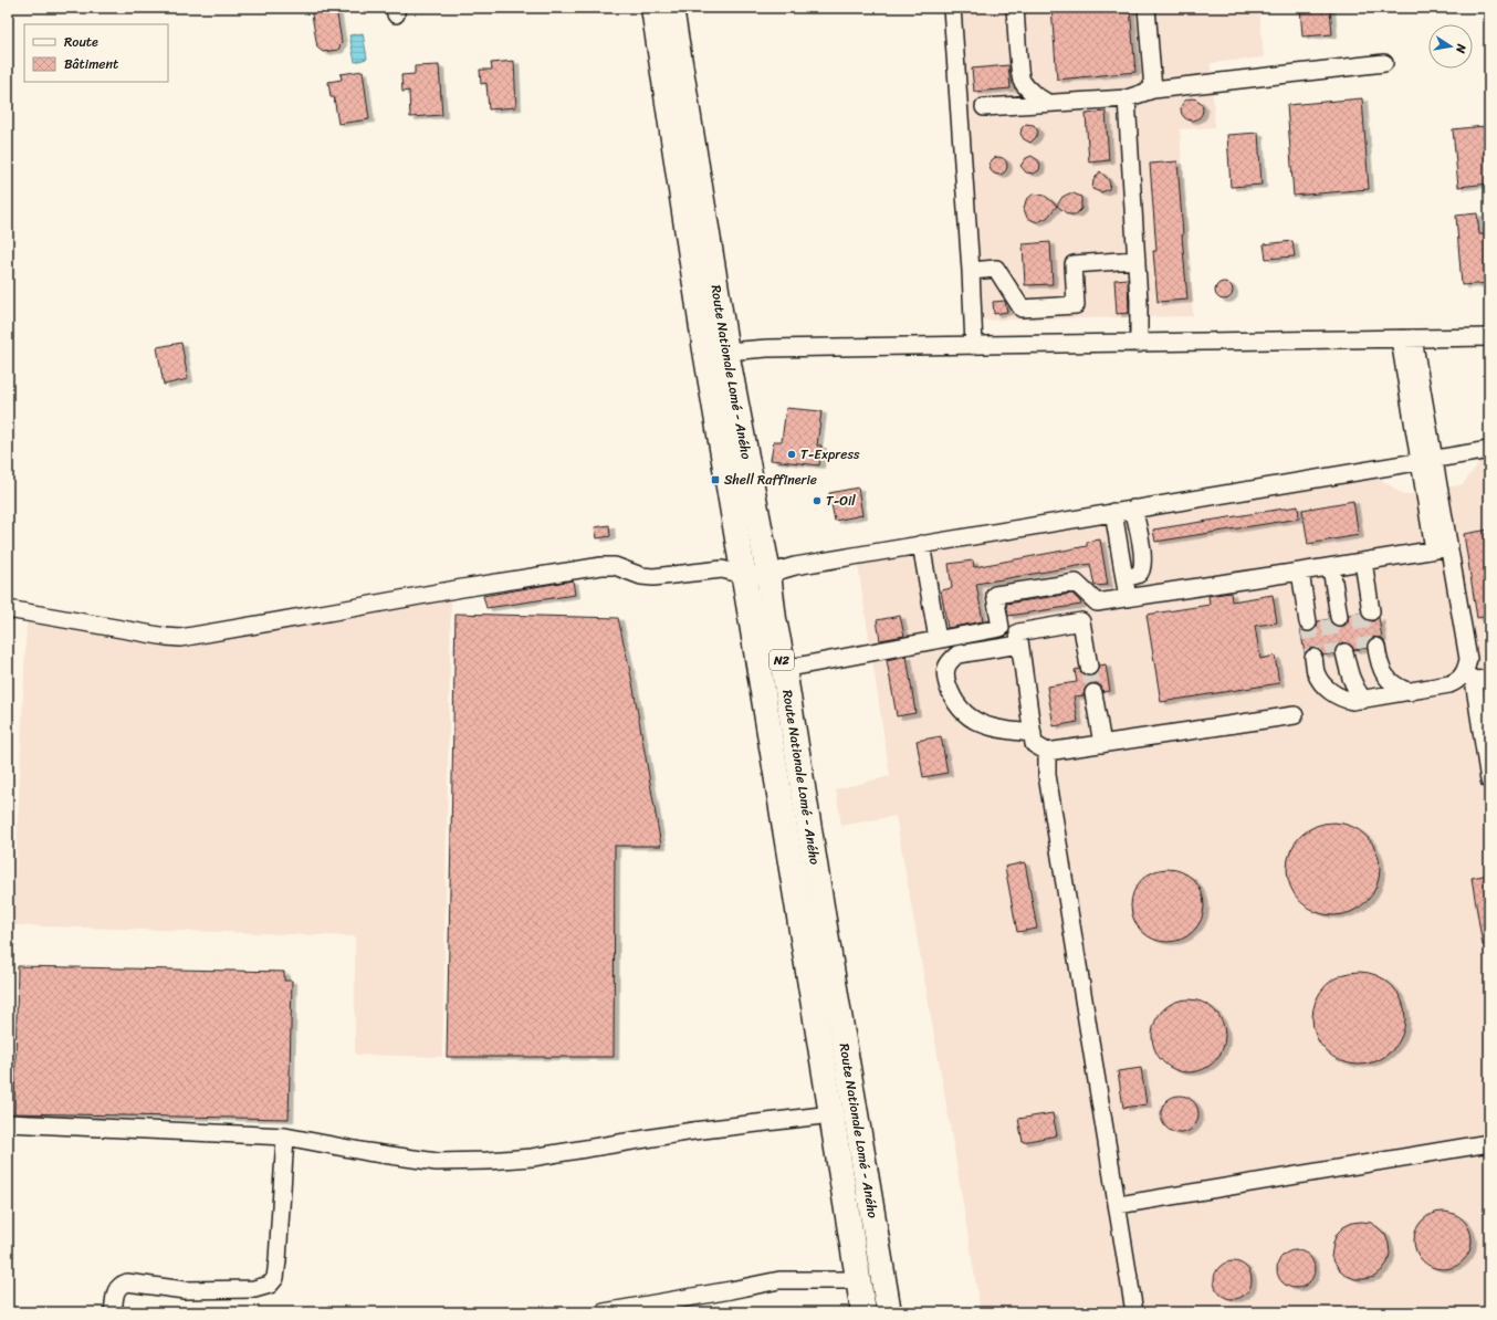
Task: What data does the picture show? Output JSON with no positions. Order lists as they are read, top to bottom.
{
  "streets": {
    "highway": ["Route Nationale Lomé - Aného", "N2"]
  },
  "places": {
    "other": ["T-Express", "T-Oil"],
    "transit": ["Shell Raffinerie"]
  },
  "legend": ["Route", "Bâtiment"],
  "north": "right"
}
